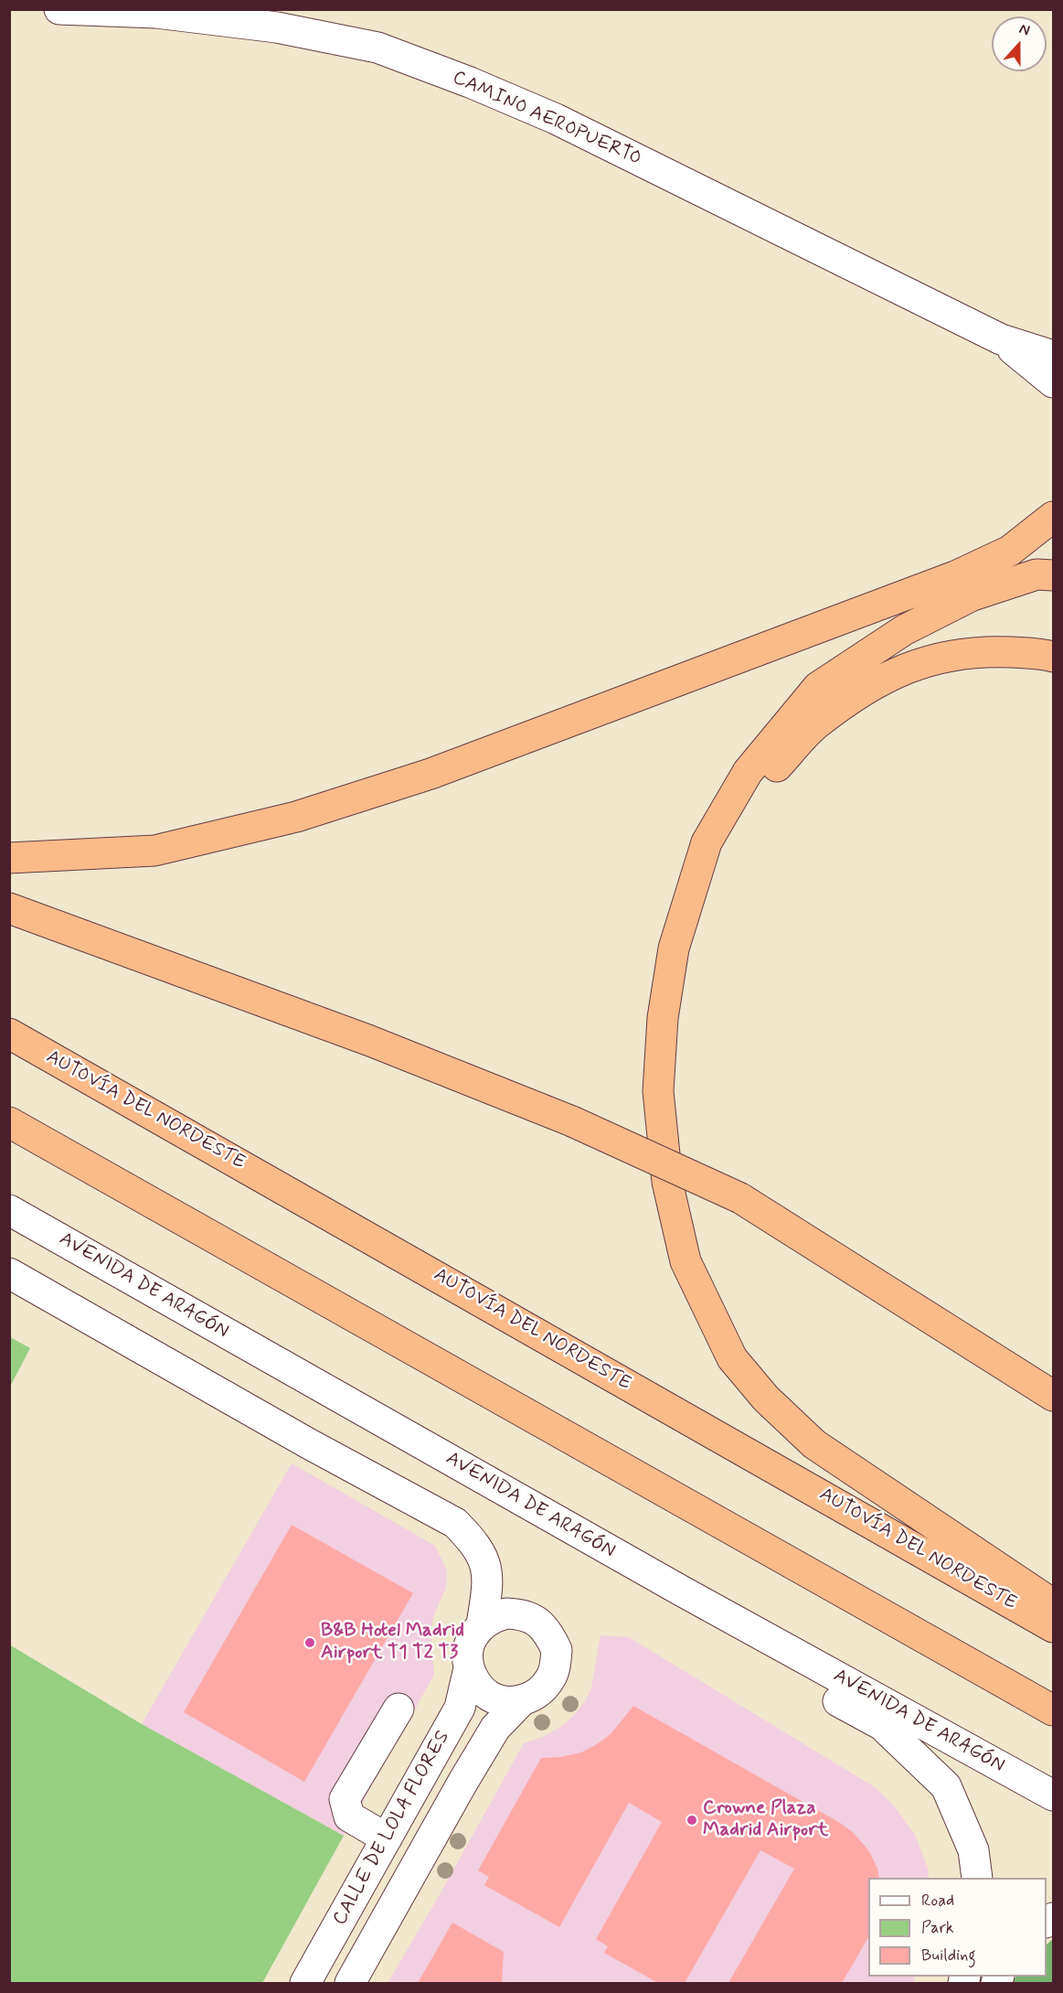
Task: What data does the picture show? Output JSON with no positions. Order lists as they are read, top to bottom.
{
  "streets": {
    "highway": ["AUTOVÍA DEL NORDESTE"],
    "street": ["CAMINO AEROPUERTO", "AVENIDA DE ARAGÓN", "CALLE DE LOLA FLORES"]
  },
  "places": ["B&B Hotel Madrid Airport T1 T2 T3", "Crowne Plaza Madrid Airport"],
  "legend": ["Road", "Park", "Building"],
  "north": "top"
}
